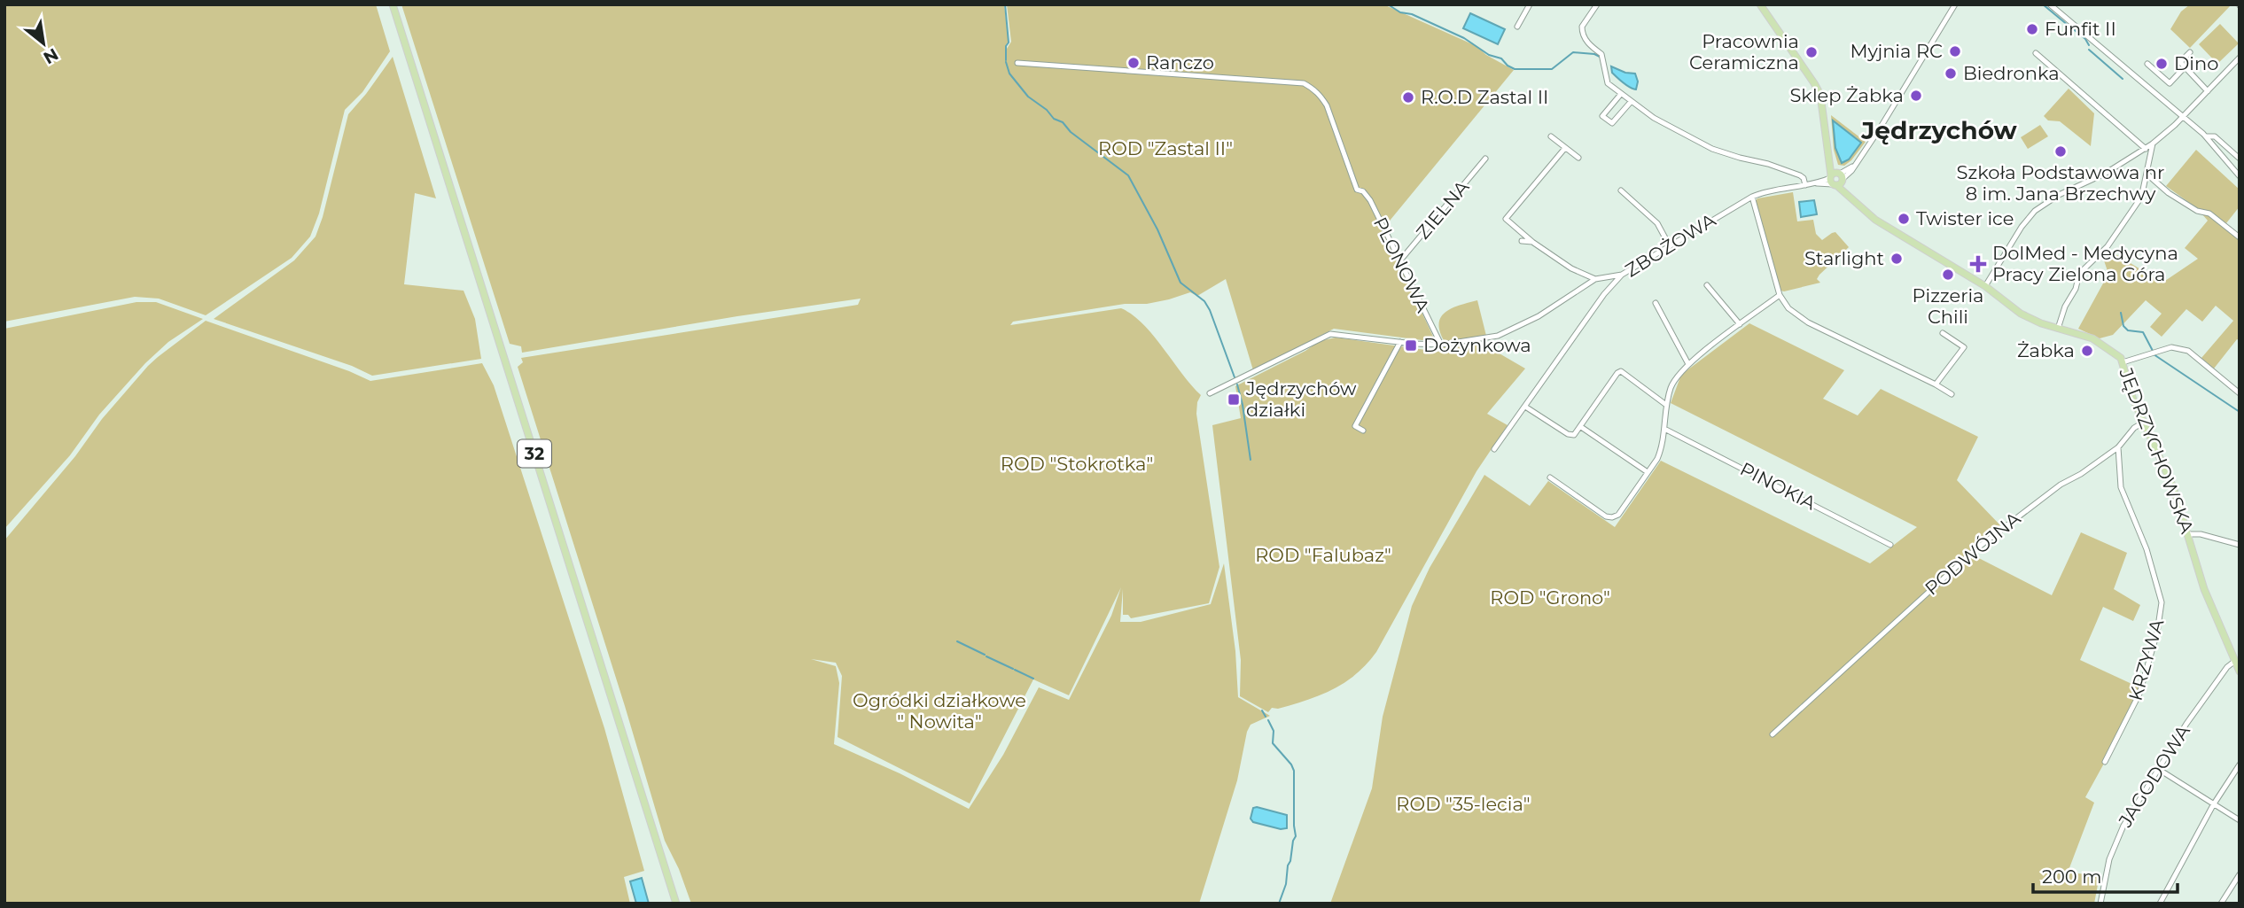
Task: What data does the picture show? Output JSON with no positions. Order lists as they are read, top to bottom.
{
  "streets": {
    "main road": ["JĘDRZYCHOWSKA", "32"],
    "street": [
      "ZIELNA",
      "ZBOŻOWA",
      "PLONOWA",
      "PINOKIA",
      "PODWÓJNA",
      "KRZYWA",
      "JAGODOWA"
    ]
  },
  "crossings": [
    ["ZIELNA", "PLONOWA"],
    ["ZBOŻOWA", "JĘDRZYCHOWSKA"],
    ["JĘDRZYCHOWSKA", "PODWÓJNA"],
    ["JĘDRZYCHOWSKA", "JAGODOWA"],
    ["PODWÓJNA", "KRZYWA"]
  ],
  "districts": ["Jędrzychów"],
  "parks": [
    "ROD \"Zastal II\"",
    "ROD \"Stokrotka\"",
    "ROD \"Falubaz\"",
    "ROD \"Grono\"",
    "Ogródki działkowe \" Nowita\"",
    "ROD \"35-lecia\""
  ],
  "places": {
    "other": [
      "Funfit II",
      "Myjnia RC",
      "Pracownia Ceramiczna",
      "Ranczo",
      "Dino",
      "Biedronka",
      "Sklep Żabka",
      "R.O.D Zastal II",
      "Szkoła Podstawowa nr 8 im. Jana Brzechwy",
      "Twister ice",
      "Starlight",
      "Pizzeria Chili",
      "Żabka"
    ],
    "health": ["DolMed - Medycyna Pracy Zielona Góra"],
    "transit": ["Dożynkowa", "Jędrzychów działki"]
  },
  "scale_bar": "200 m",
  "north": "bottom right"
}
